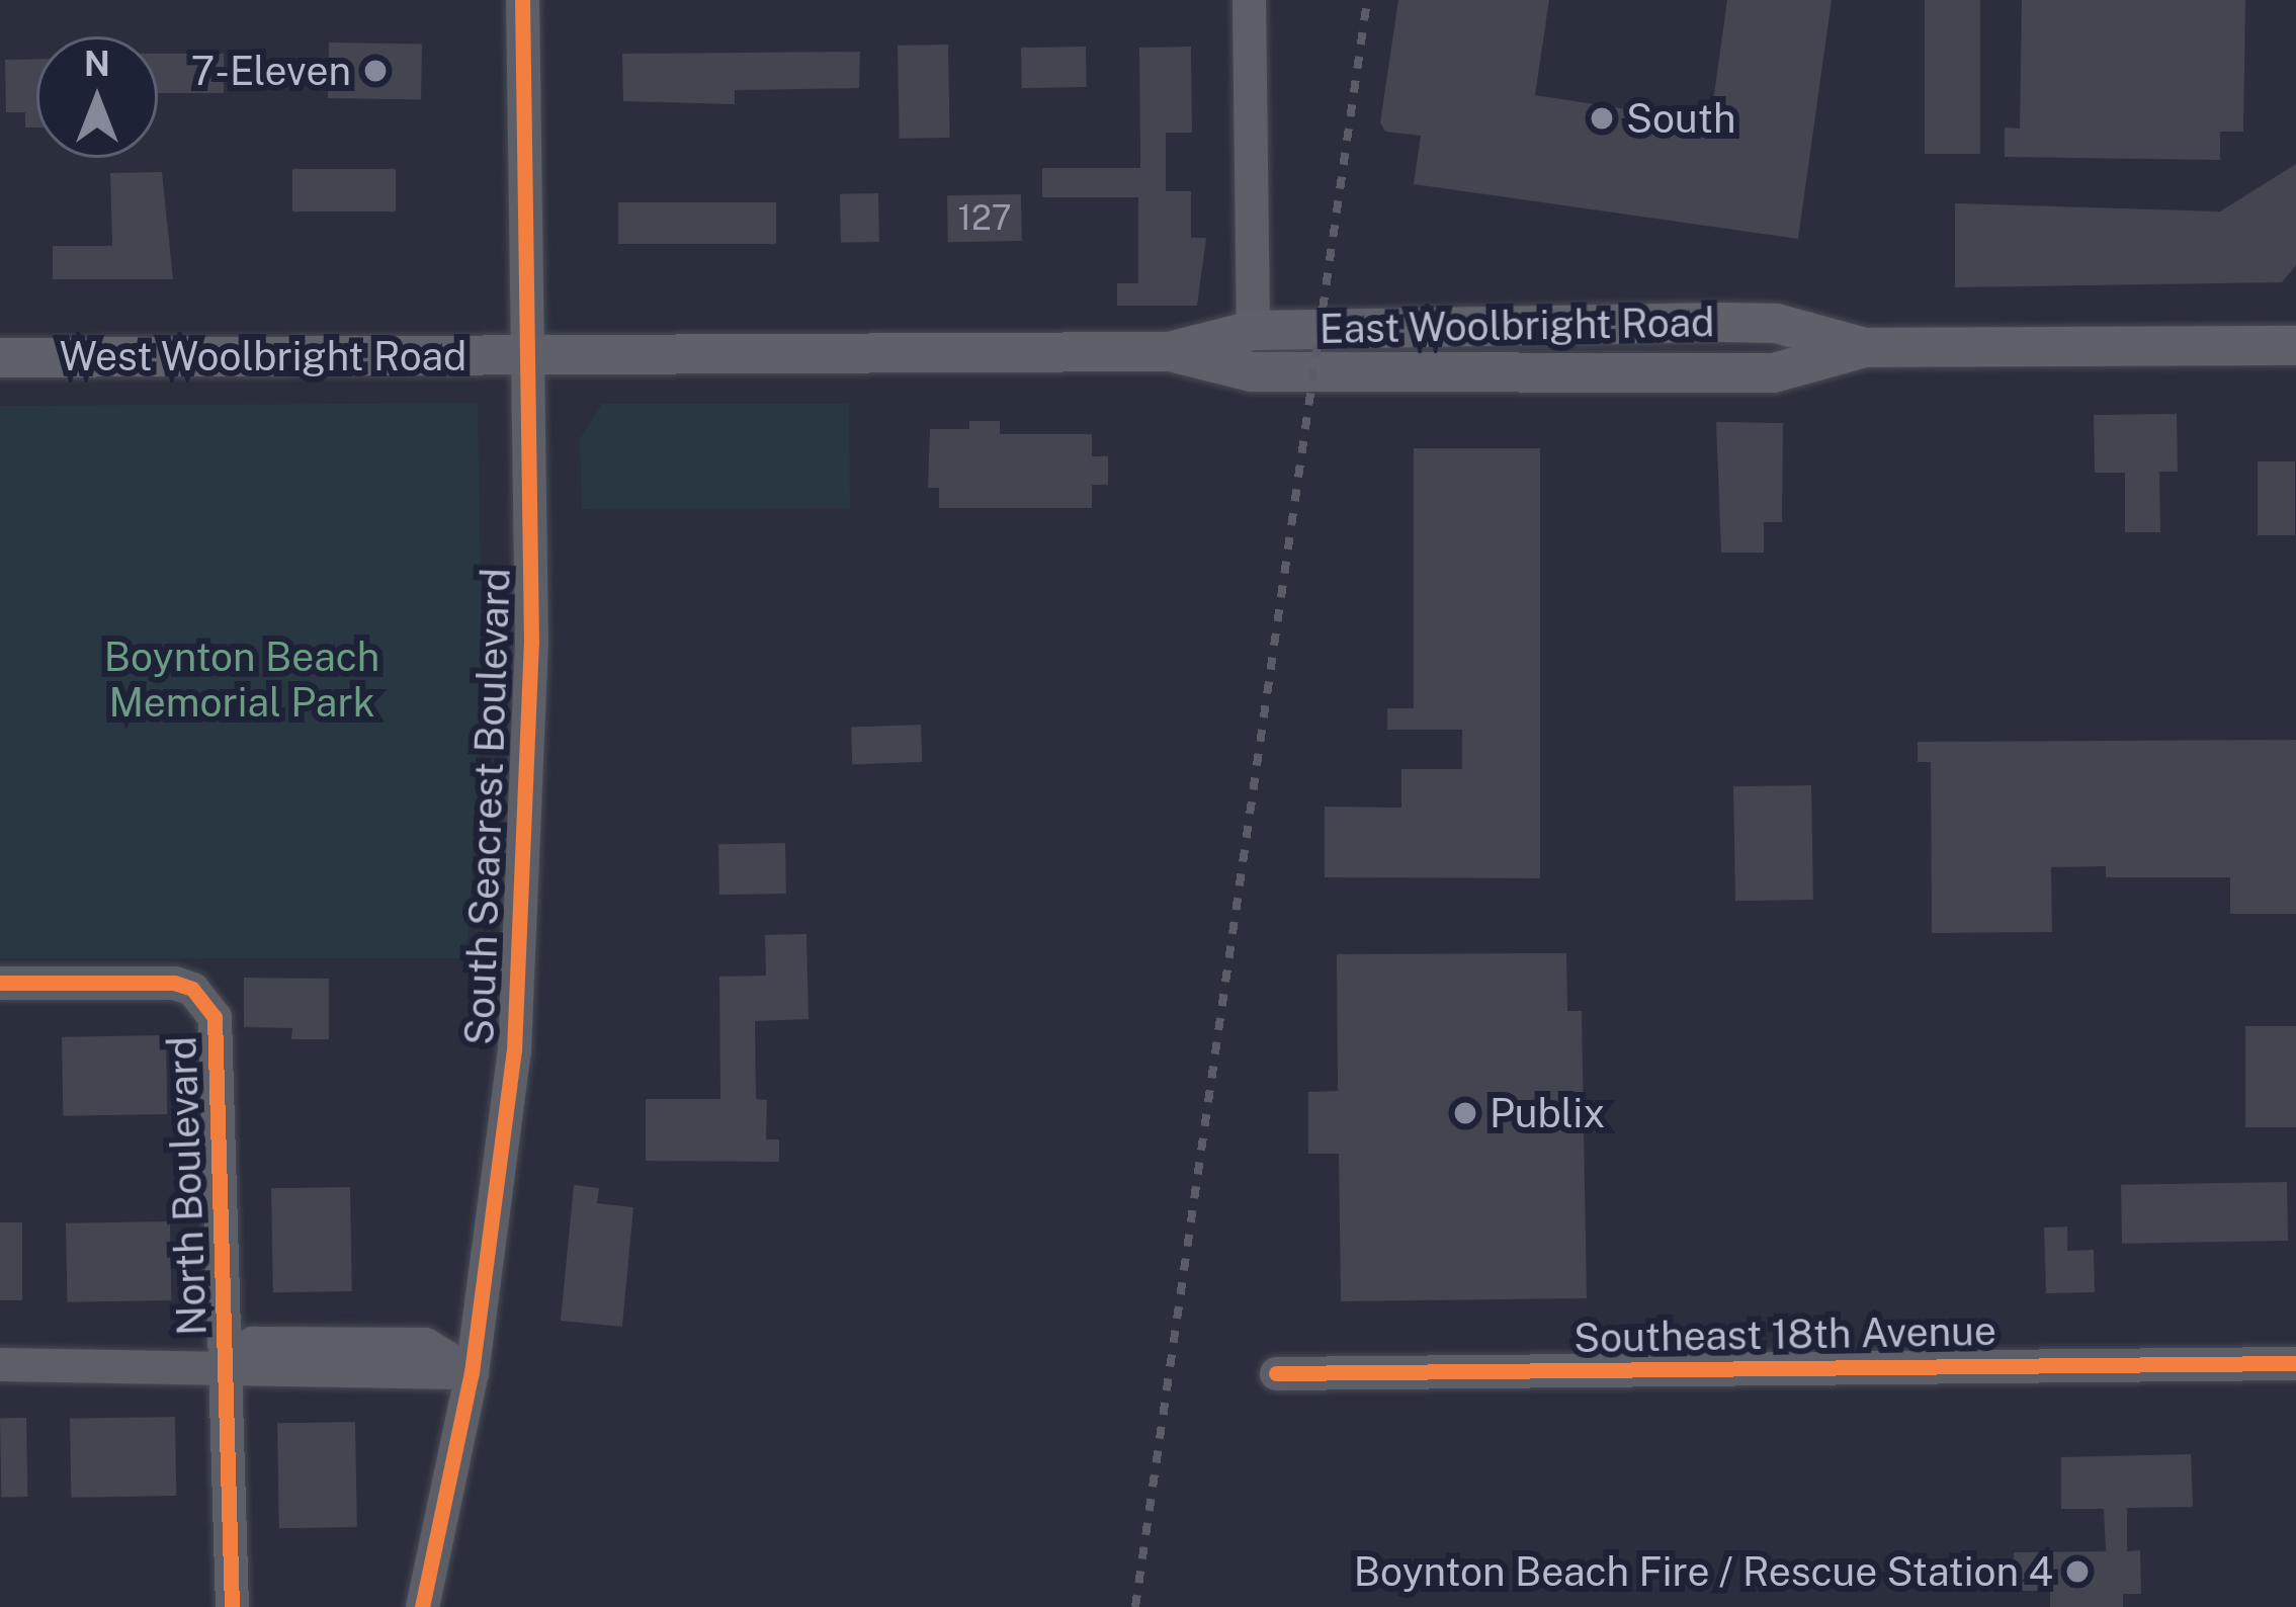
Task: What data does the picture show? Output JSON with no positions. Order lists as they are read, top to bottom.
{
  "streets": {
    "main road": ["East Woolbright Road", "West Woolbright Road"],
    "street": ["South Seacrest Boulevard", "North Boulevard", "Southeast 18th Avenue"]
  },
  "crossings": [
    ["East Woolbright Road", "West Woolbright Road"],
    ["East Woolbright Road", "South Seacrest Boulevard"],
    ["West Woolbright Road", "South Seacrest Boulevard"]
  ],
  "parks": ["Boynton Beach Memorial Park"],
  "places": [
    "7-Eleven",
    "South",
    "Publix",
    "Boynton Beach Fire / Rescue Station 4"
  ],
  "house_numbers": ["127"],
  "north": "top"
}
